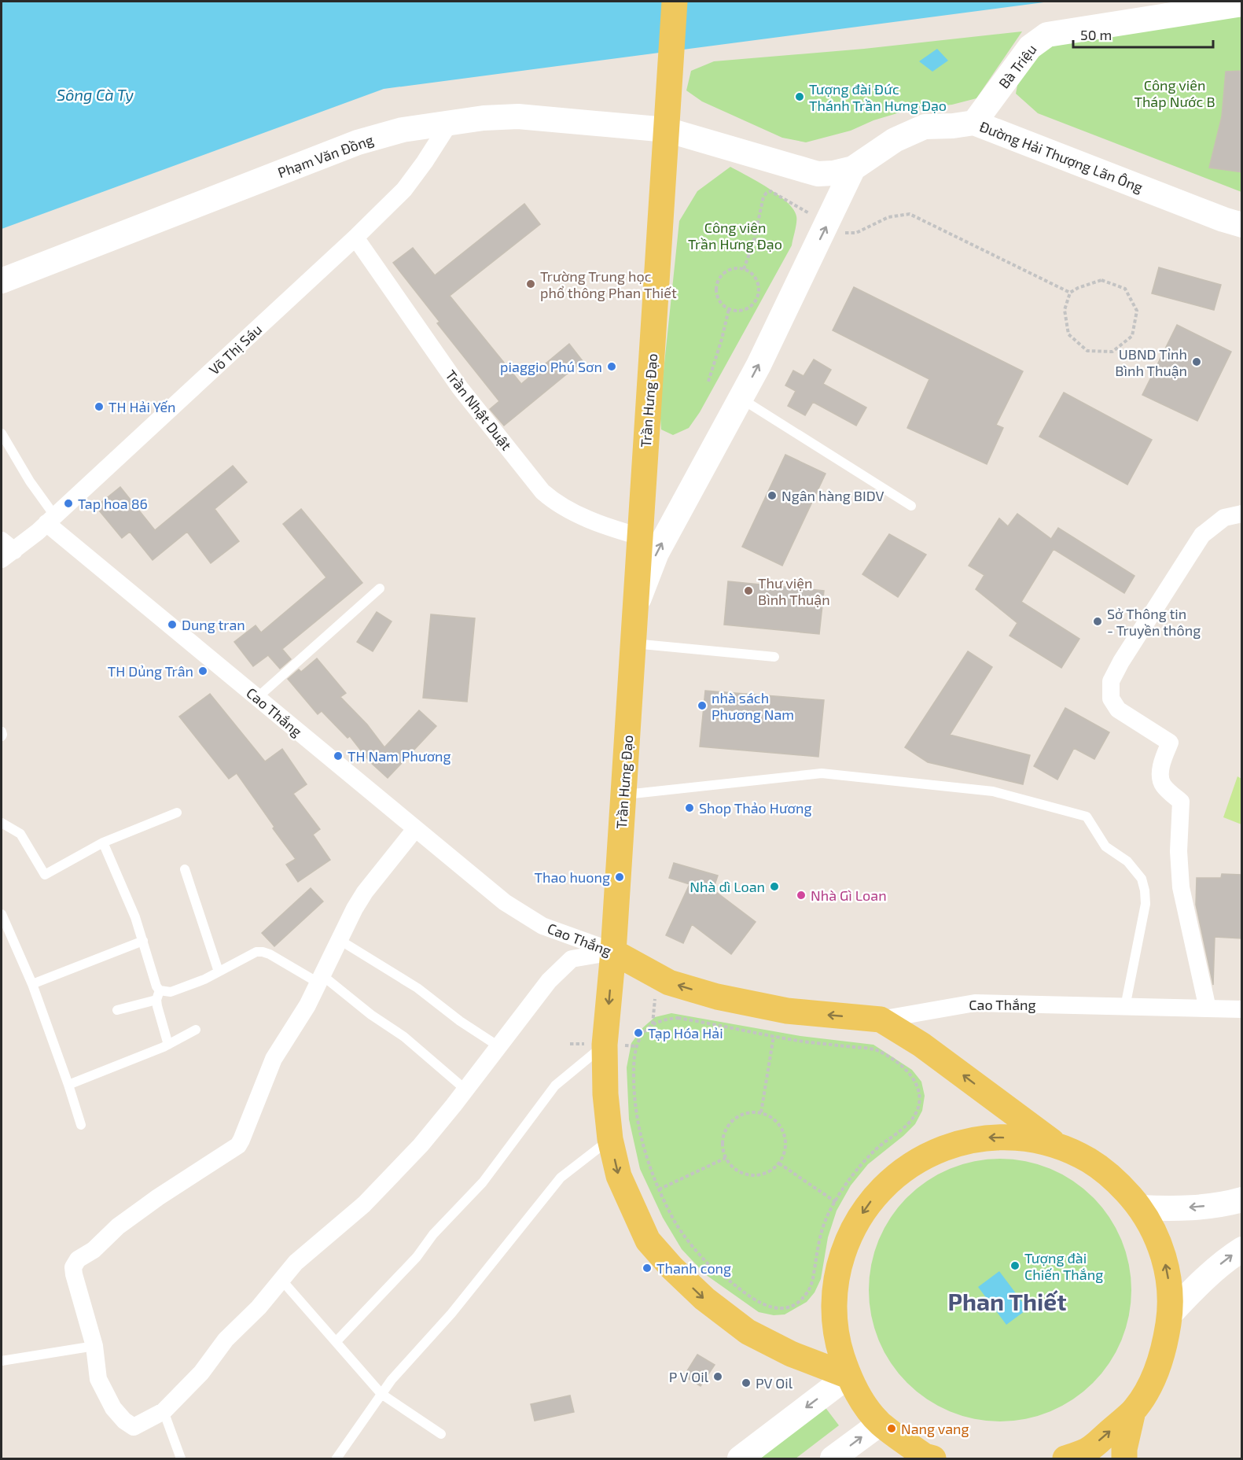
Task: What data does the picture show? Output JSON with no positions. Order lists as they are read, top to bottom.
{
  "streets": {
    "main road": ["Trần Hưng Đạo", "Cao Thắng"],
    "street": [
      "Bà Triệu",
      "Phạm Văn Đồng",
      "Đường Hải Thượng Lãn Ông",
      "Võ Thị Sáu",
      "Trần Nhật Duật"
    ]
  },
  "crossings": [
    ["Bà Triệu", "Đường Hải Thượng Lãn Ông"],
    ["Phạm Văn Đồng", "Đường Hải Thượng Lãn Ông"],
    ["Phạm Văn Đồng", "Võ Thị Sáu"],
    ["Phạm Văn Đồng", "Trần Hưng Đạo"],
    ["Đường Hải Thượng Lãn Ông", "Trần Hưng Đạo"],
    ["Võ Thị Sáu", "Trần Nhật Duật"],
    ["Võ Thị Sáu", "Cao Thắng"],
    ["Trần Hưng Đạo", "Trần Nhật Duật"],
    ["Trần Hưng Đạo", "Cao Thắng"]
  ],
  "districts": ["Phan Thiết"],
  "water": ["Sông Cà Ty"],
  "parks": ["Công viên Tháp Nước B", "Công viên Trần Hưng Đạo"],
  "places": [
    "Tượng đài Đức Thánh Trần Hưng Đạo",
    "Trường Trung học phổ thông Phan Thiết",
    "UBND Tỉnh Bình Thuận",
    "piaggio Phú Sơn",
    "TH Hải Yến",
    "Ngân hàng BIDV",
    "Tap hoa 86",
    "Thư viện Bình Thuận",
    "Sở Thông tin - Truyền thông",
    "Dung tran",
    "TH Dủng Trân",
    "nhà sách Phương Nam",
    "TH Nam Phương",
    "Shop Thảo Hương",
    "Thao huong",
    "Nhà dì Loan",
    "Nhà Gì Loan",
    "Tạp Hóa Hải",
    "Tượng đài Chiến Thắng",
    "Thanh cong",
    "P V Oil",
    "PV Oil",
    "Nang vang"
  ],
  "scale_bar": "50 m"
}
